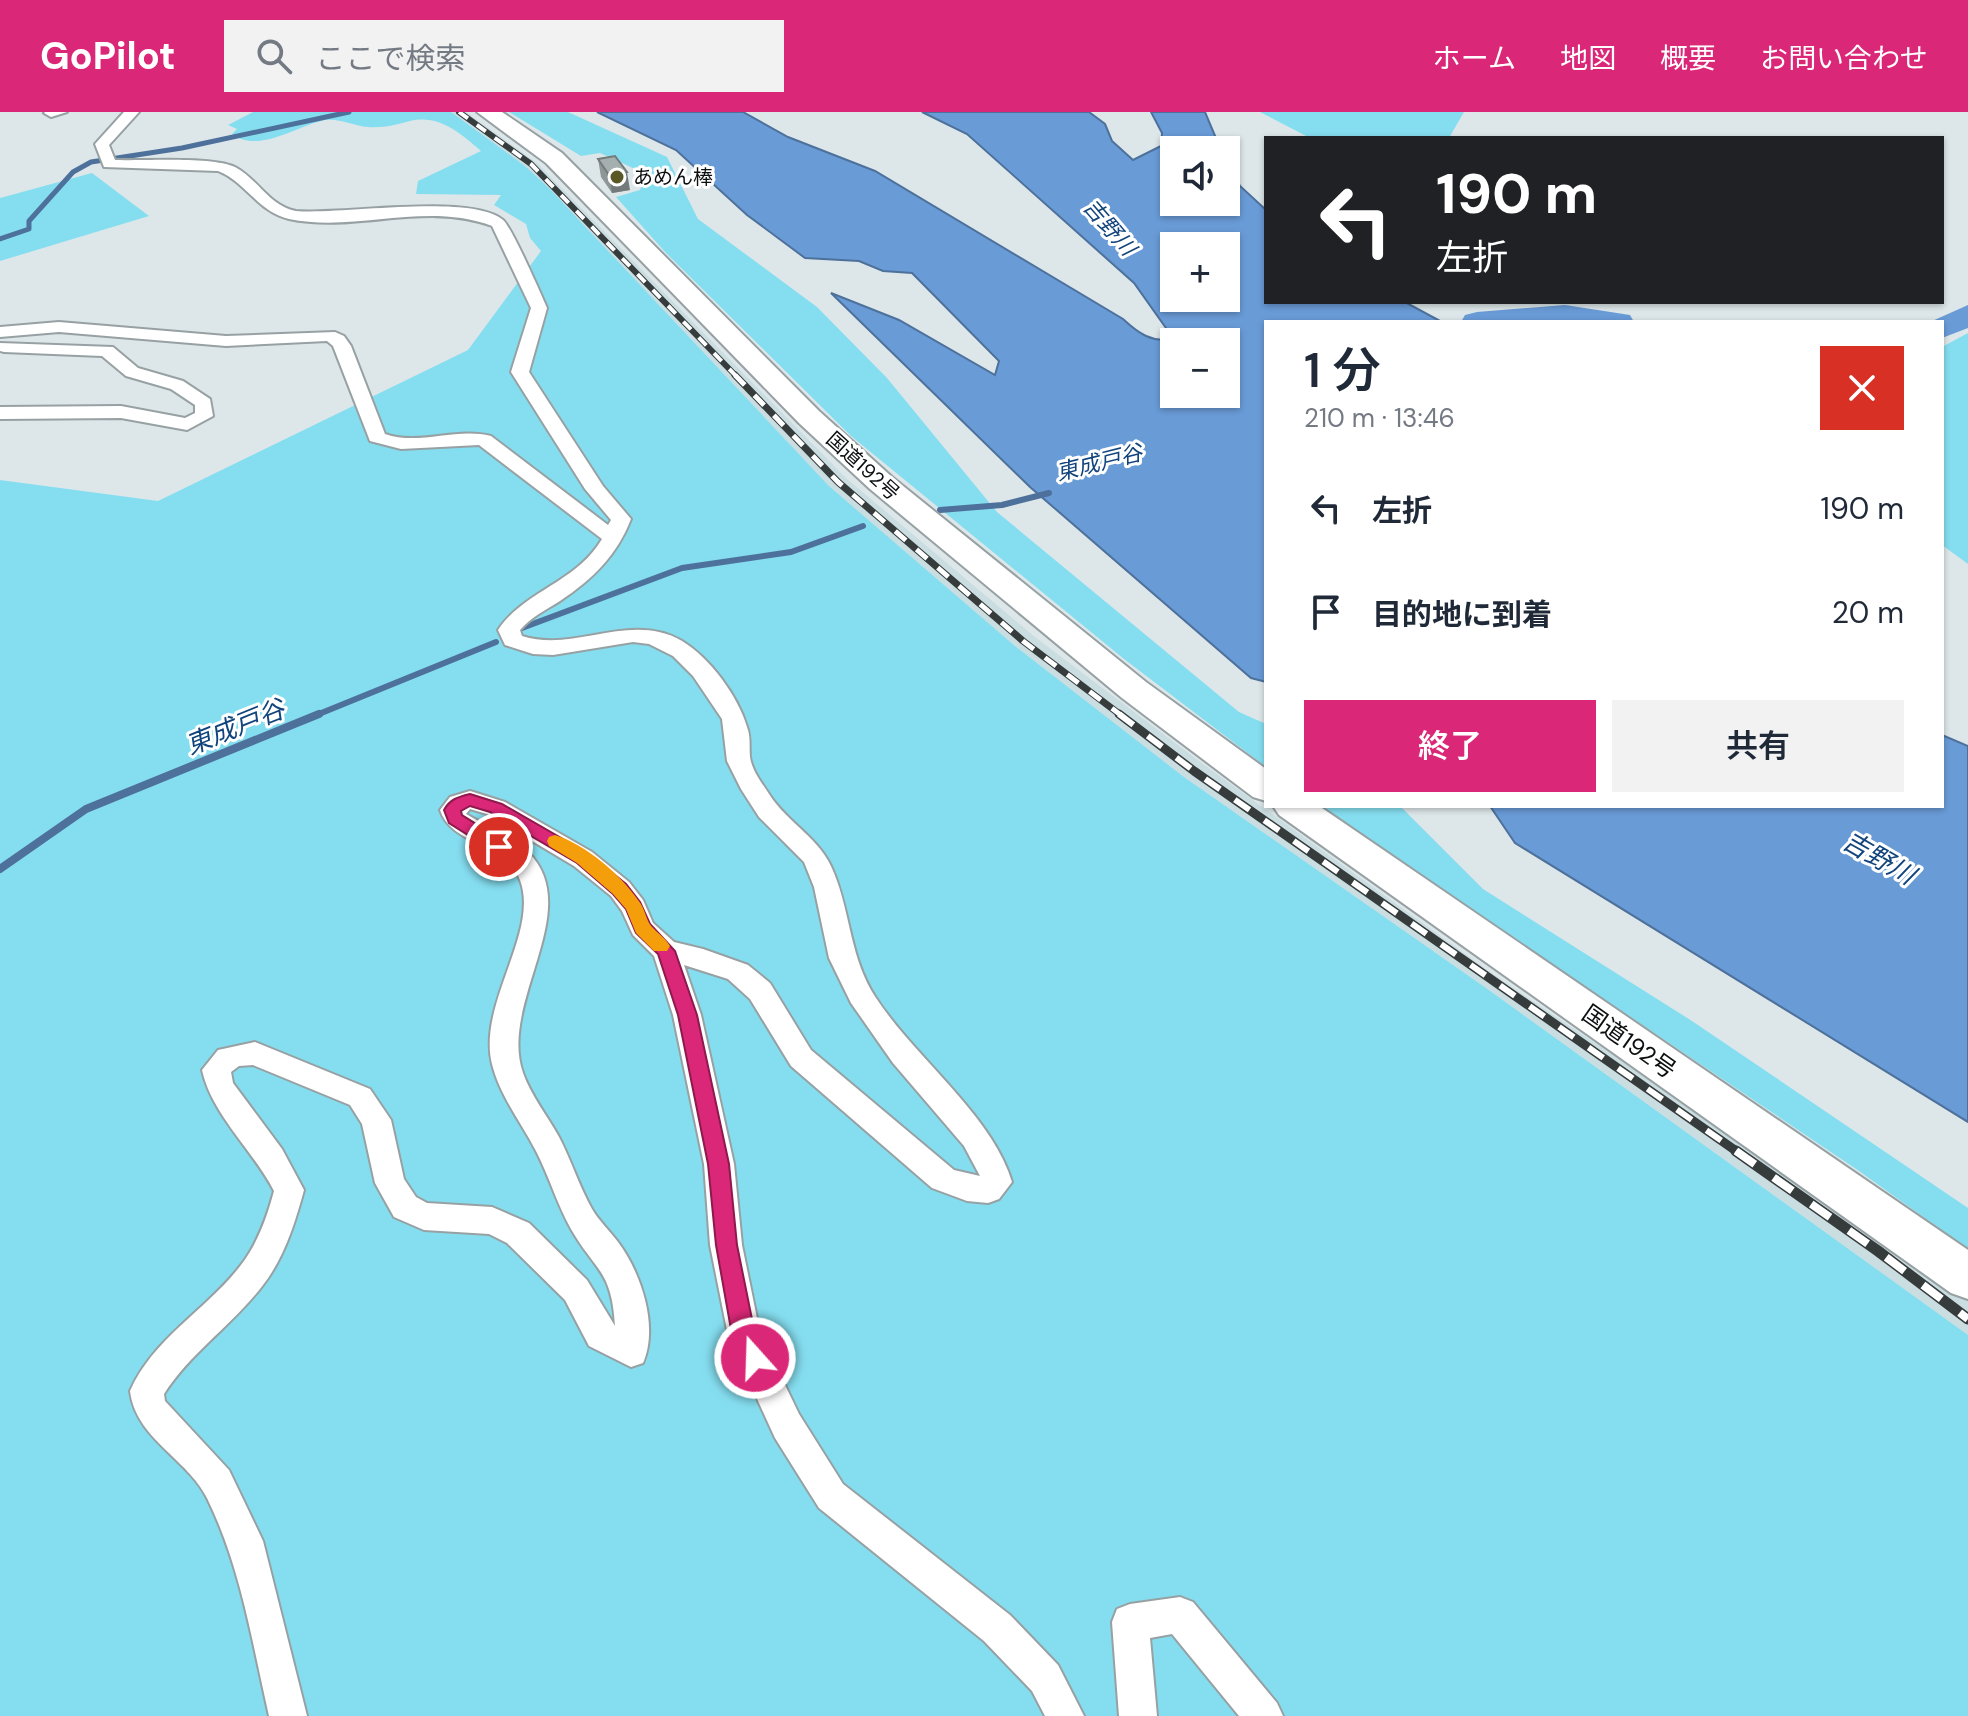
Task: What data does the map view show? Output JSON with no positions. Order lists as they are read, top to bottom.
{
  "streets": {
    "highway": ["国道192号"]
  },
  "water": ["吉野川", "東成戸谷"],
  "places": ["あめん棒"],
  "page": {
    "header": "GoPilot",
    "search": "ここで検索",
    "nav": [
      "ホーム",
      "地図",
      "概要",
      "お問い合わせ"
    ],
    "map_buttons": ["+", "−"],
    "turn": ["190 m", "左折"],
    "heading": ["1 分", "210 m · 13:46"],
    "list": [
      {
        "name": "左折",
        "value": "190 m"
      },
      {
        "name": "目的地に到着",
        "value": "20 m"
      }
    ],
    "buttons": ["終了", "共有"]
  }
}
